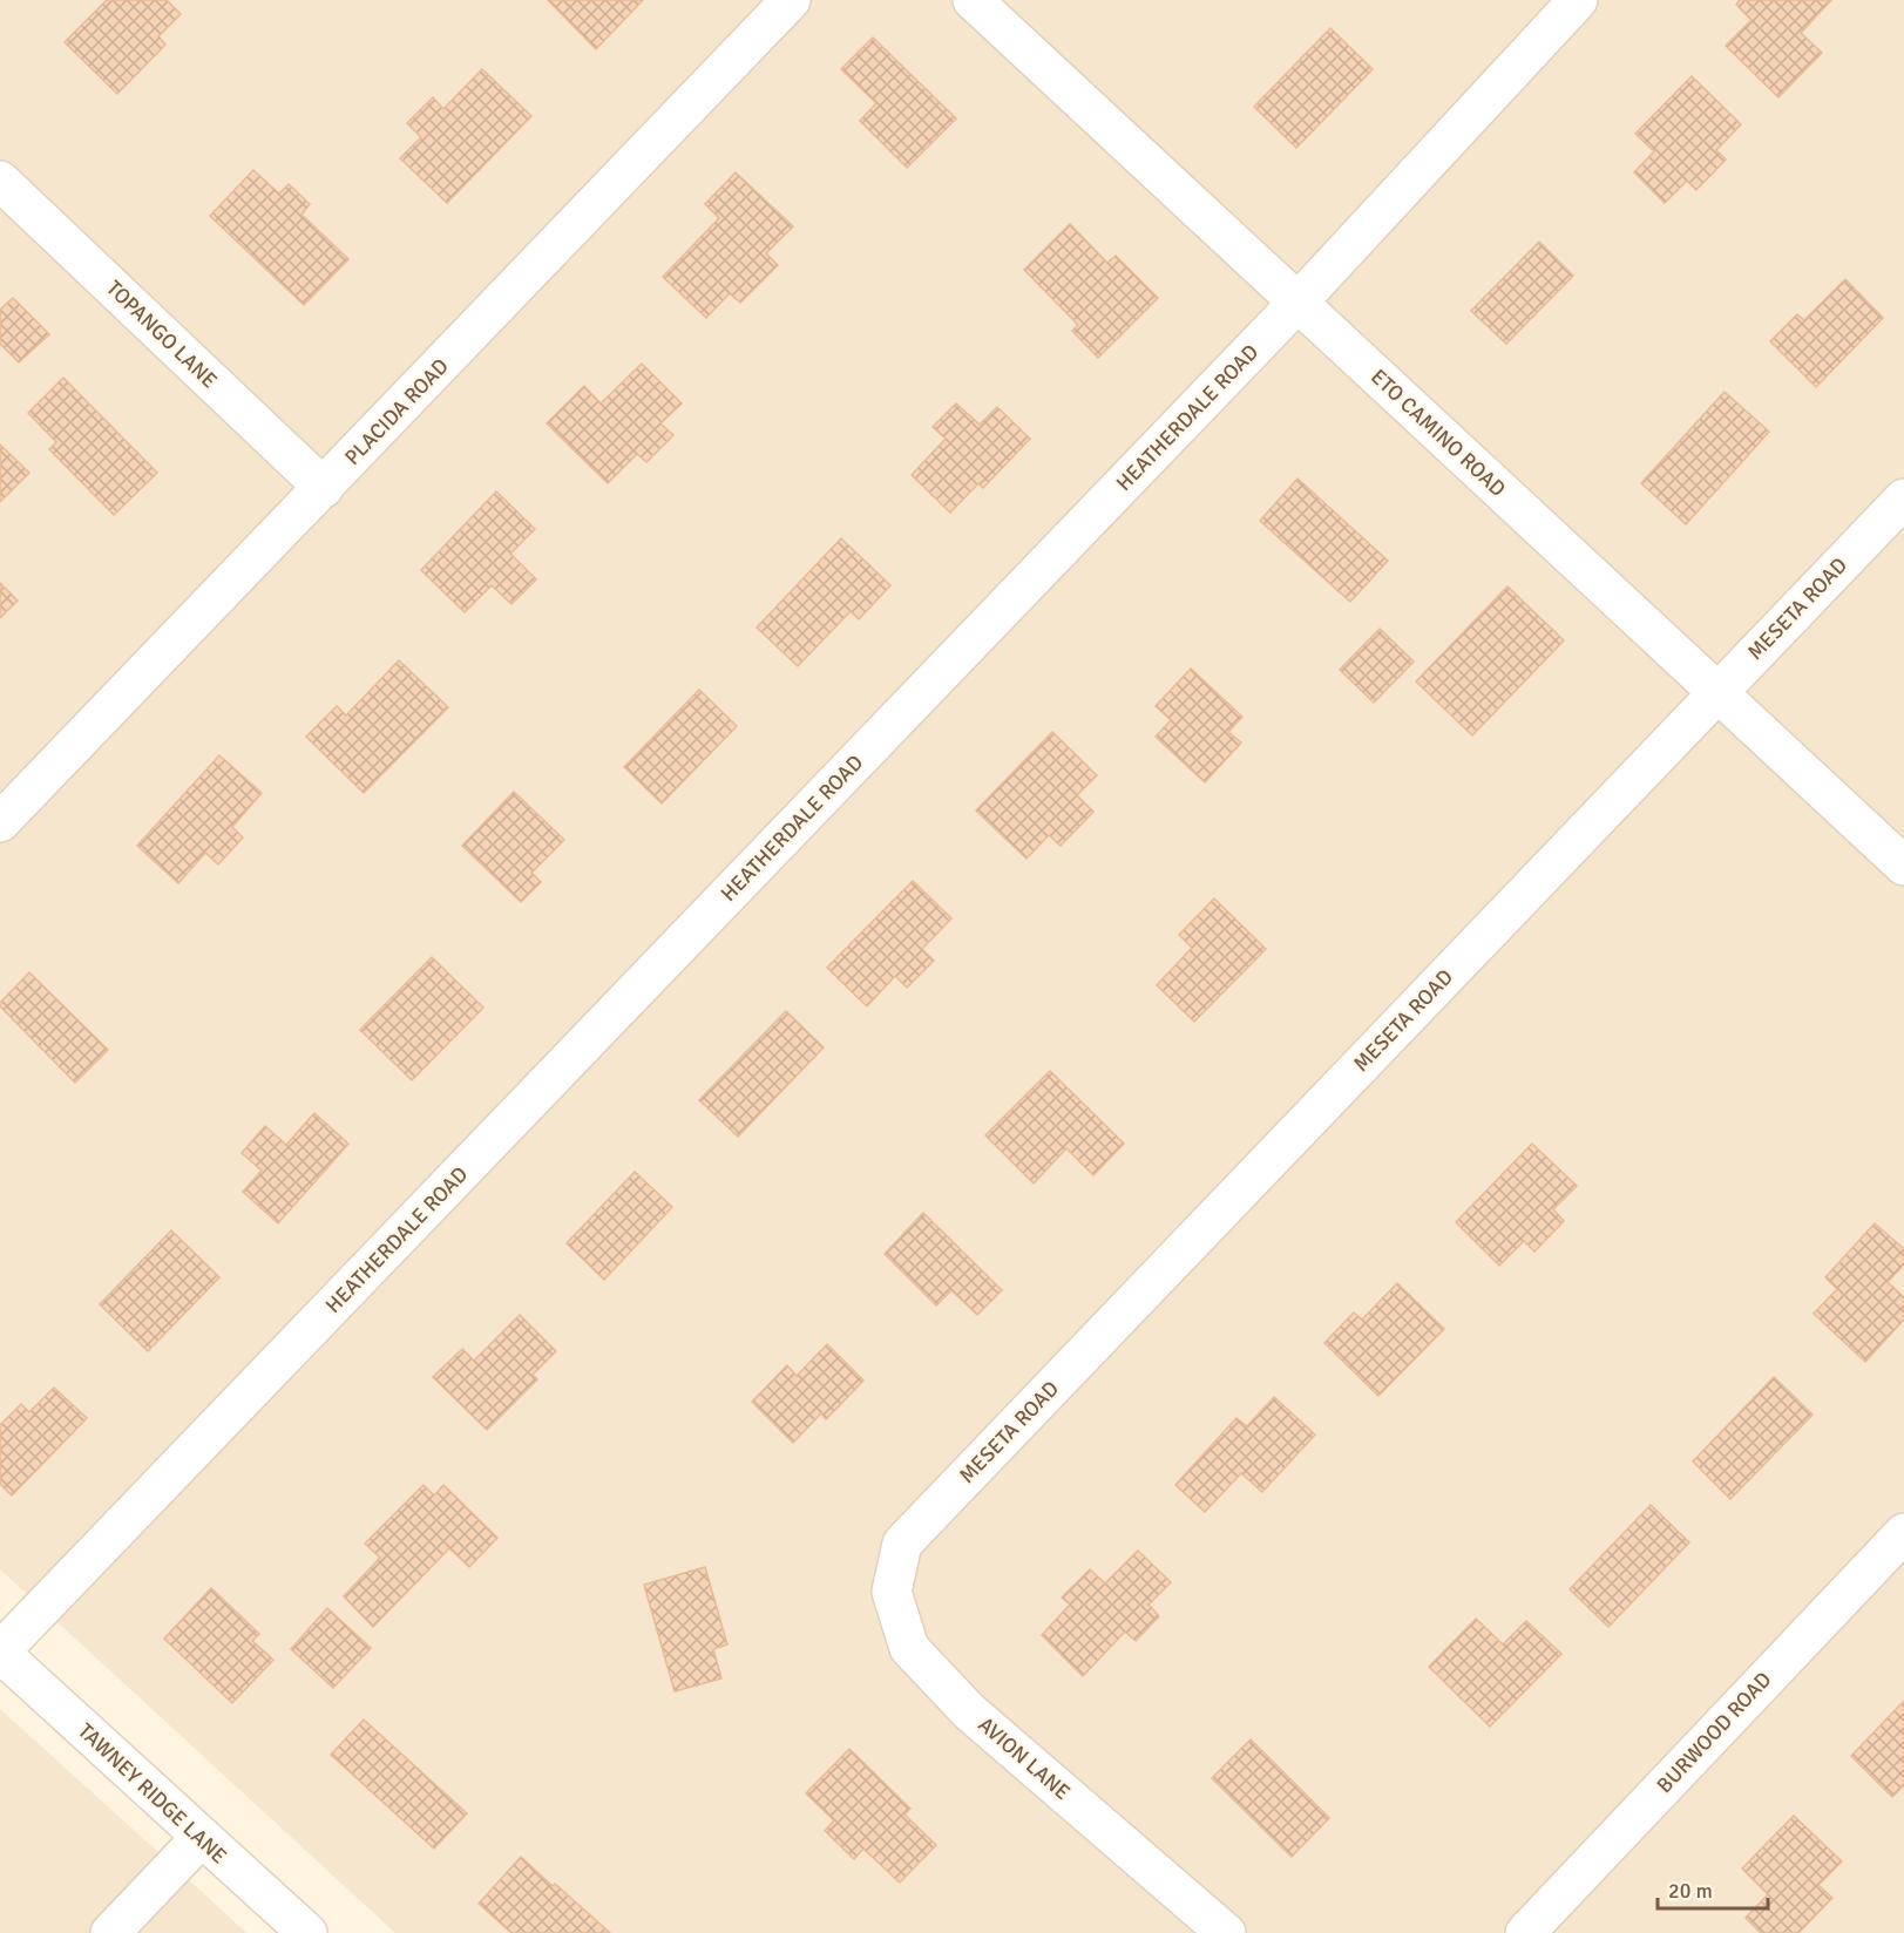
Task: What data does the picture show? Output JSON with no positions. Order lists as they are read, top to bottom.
{
  "streets": {
    "street": [
      "TOPANGO LANE",
      "PLACIDA ROAD",
      "HEATHERDALE ROAD",
      "ETO CAMINO ROAD",
      "MESETA ROAD",
      "BURWOOD ROAD",
      "AVION LANE",
      "TAWNEY RIDGE LANE"
    ]
  },
  "crossings": [
    ["TOPANGO LANE", "PLACIDA ROAD"],
    ["HEATHERDALE ROAD", "ETO CAMINO ROAD"],
    ["HEATHERDALE ROAD", "TAWNEY RIDGE LANE"],
    ["ETO CAMINO ROAD", "MESETA ROAD"],
    ["MESETA ROAD", "AVION LANE"]
  ],
  "scale_bar": "20 m"
}
